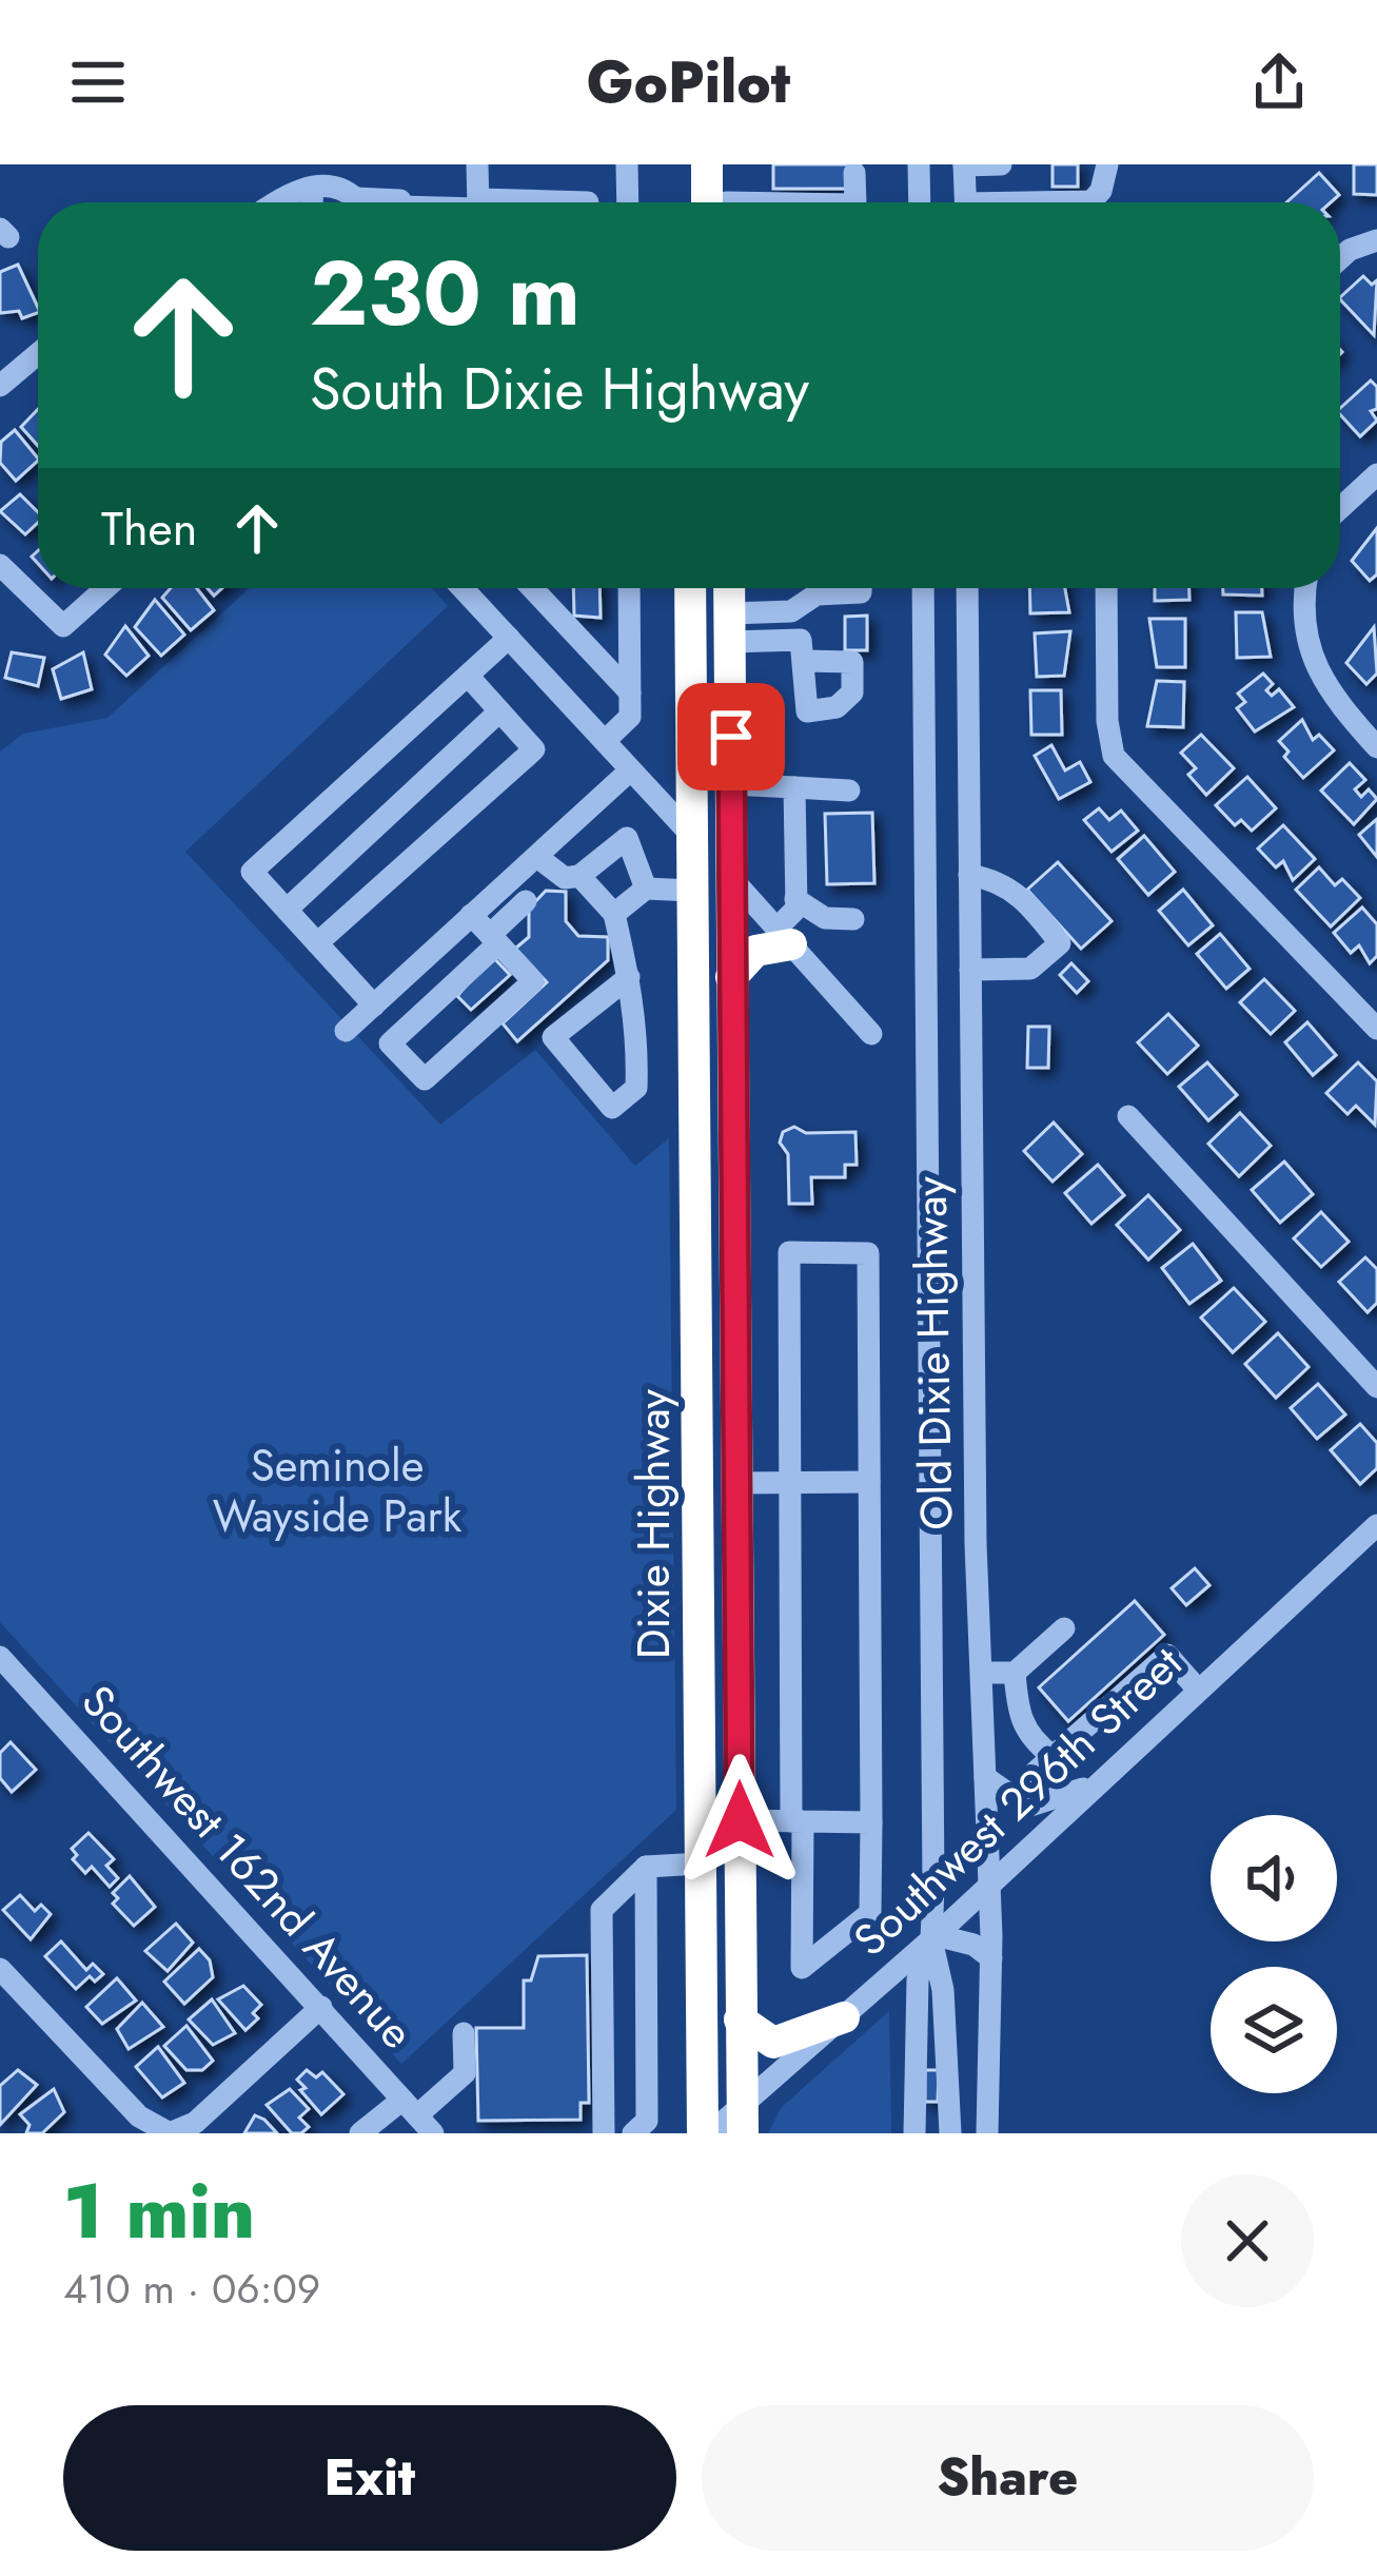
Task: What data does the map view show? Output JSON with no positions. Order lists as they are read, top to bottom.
{
  "streets": {
    "highway": ["Dixie Highway"],
    "street": ["Old Dixie Highway", "Southwest 296th Street", "Southwest 162nd Avenue"]
  },
  "crossings": [
    ["Old Dixie Highway", "Southwest 296th Street"],
    ["Dixie Highway", "Southwest 296th Street"]
  ],
  "parks": ["Seminole Wayside Park"],
  "page": {
    "header": "GoPilot",
    "turn": ["230 m", "South Dixie Highway"],
    "then": "Then",
    "heading": ["1 min", "410 m · 06:09"],
    "buttons": ["Exit", "Share"]
  }
}
